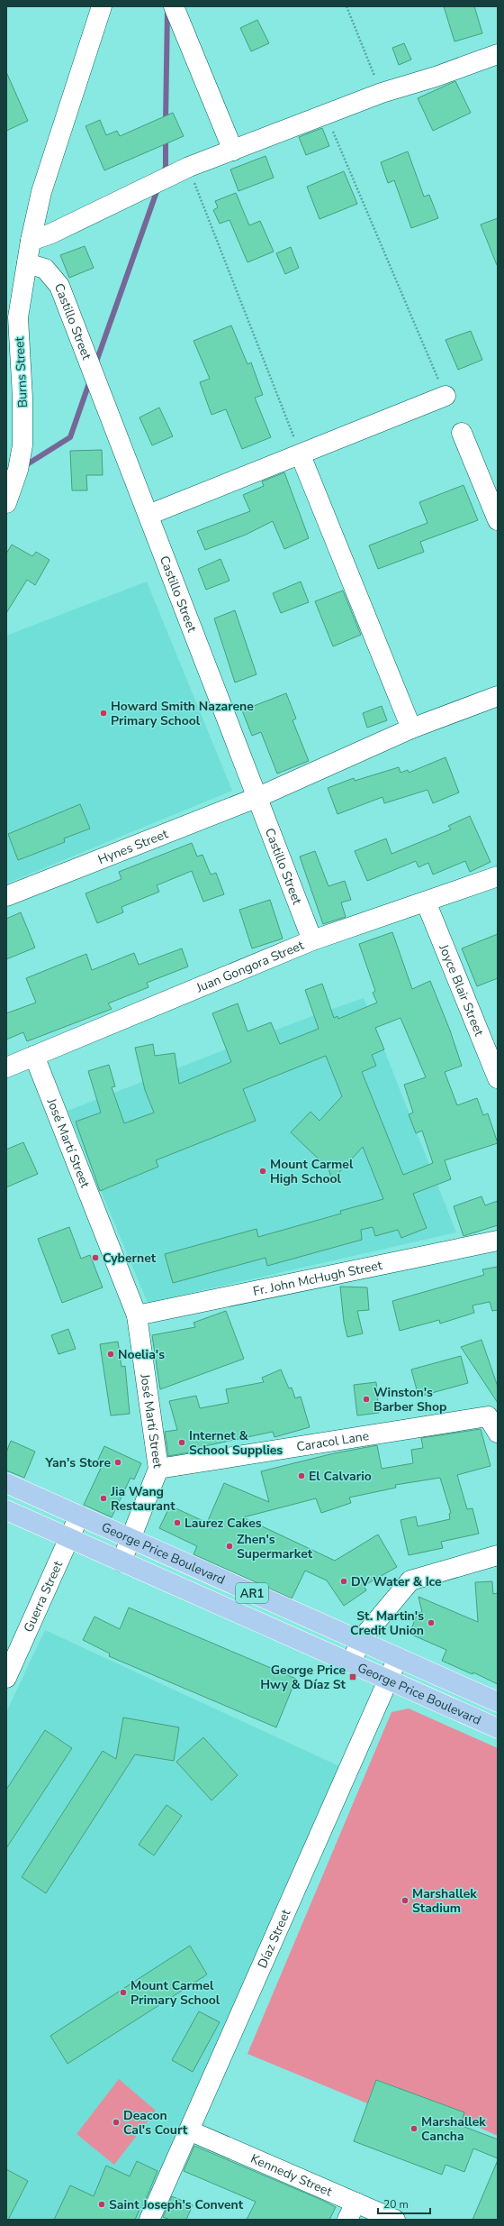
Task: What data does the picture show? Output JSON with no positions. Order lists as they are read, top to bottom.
{
  "streets": {
    "highway": ["George Price Boulevard", "AR1"],
    "street": [
      "Castillo Street",
      "Burns Street",
      "Hynes Street",
      "Juan Gongora Street",
      "Joyce Blair Street",
      "José Martí Street",
      "Fr. John McHugh Street",
      "Caracol Lane",
      "Guerra Street",
      "Díaz Street",
      "Kennedy Street"
    ]
  },
  "crossings": [
    ["Castillo Street", "Burns Street"],
    ["Castillo Street", "Hynes Street"],
    ["Castillo Street", "Juan Gongora Street"],
    ["Juan Gongora Street", "Joyce Blair Street"],
    ["Juan Gongora Street", "José Martí Street"],
    ["José Martí Street", "Fr. John McHugh Street"],
    ["José Martí Street", "Caracol Lane"],
    ["José Martí Street", "George Price Boulevard"],
    ["George Price Boulevard", "Guerra Street"],
    ["George Price Boulevard", "Díaz Street"],
    ["Díaz Street", "Kennedy Street"]
  ],
  "places": {
    "other": [
      "Howard Smith Nazarene Primary School",
      "Mount Carmel High School",
      "Cybernet",
      "Noelia's",
      "Winston's Barber Shop",
      "Internet & School Supplies",
      "Yan's Store",
      "El Calvario",
      "Jia Wang Restaurant",
      "Laurez Cakes",
      "Zhen's Supermarket",
      "DV Water & Ice",
      "St. Martin's Credit Union",
      "Marshallek Stadium",
      "Mount Carmel Primary School",
      "Deacon Cal's Court",
      "Marshallek Cancha",
      "Saint Joseph's Convent"
    ],
    "transit": ["George Price Hwy & Díaz St"]
  },
  "scale_bar": "20 m"
}
